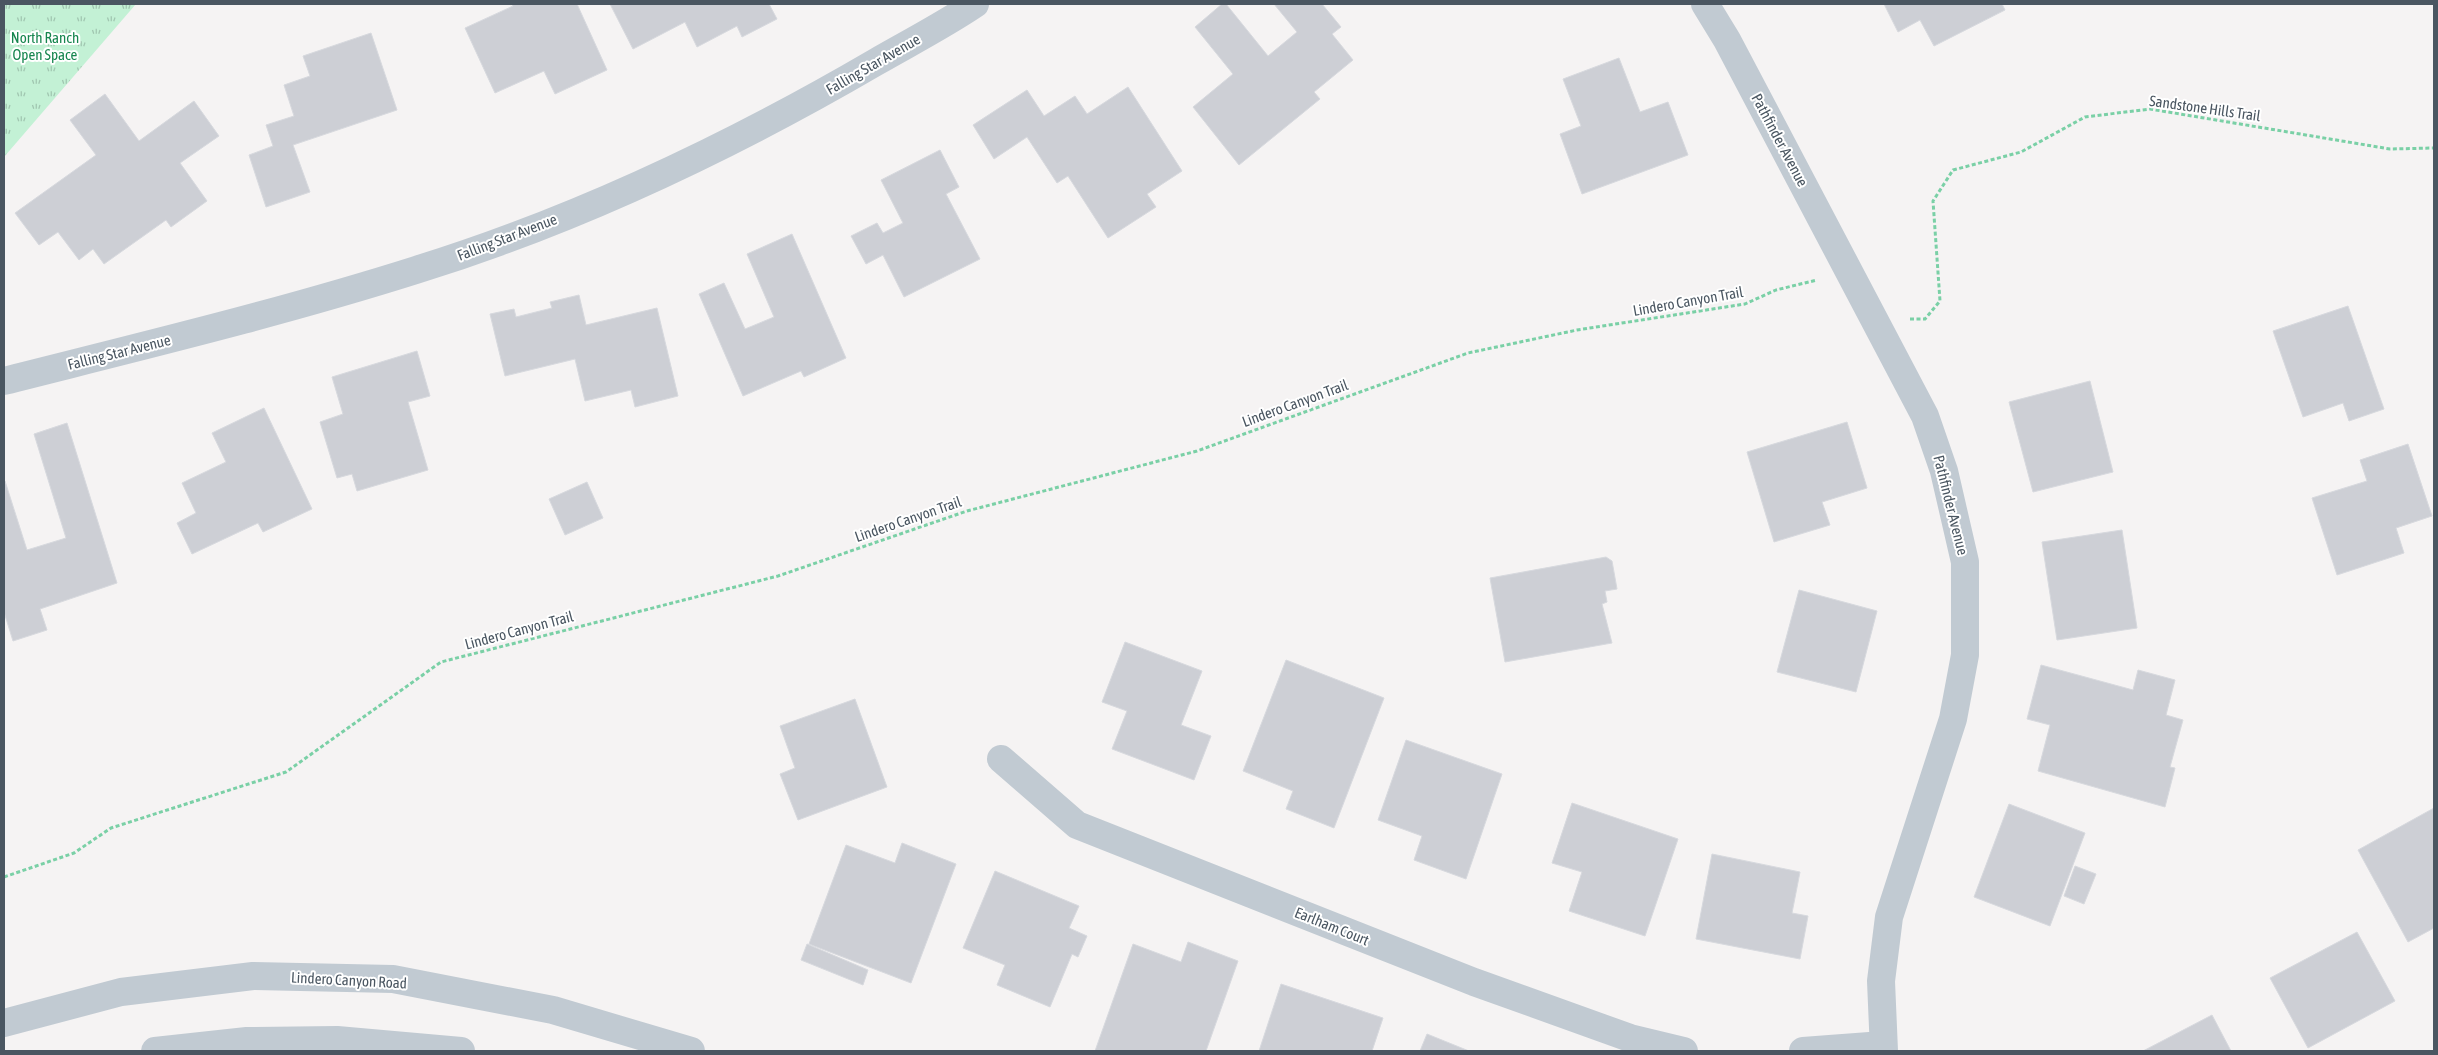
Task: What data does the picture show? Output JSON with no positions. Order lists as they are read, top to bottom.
{
  "streets": {
    "street": [
      "Falling Star Avenue",
      "Pathfinder Avenue",
      "Earlham Court",
      "Lindero Canyon Road"
    ],
    "path": ["Sandstone Hills Trail", "Lindero Canyon Trail"]
  },
  "crossings": [
    ["Pathfinder Avenue", "Lindero Canyon Trail"]
  ],
  "parks": ["North Ranch Open Space"]
}
